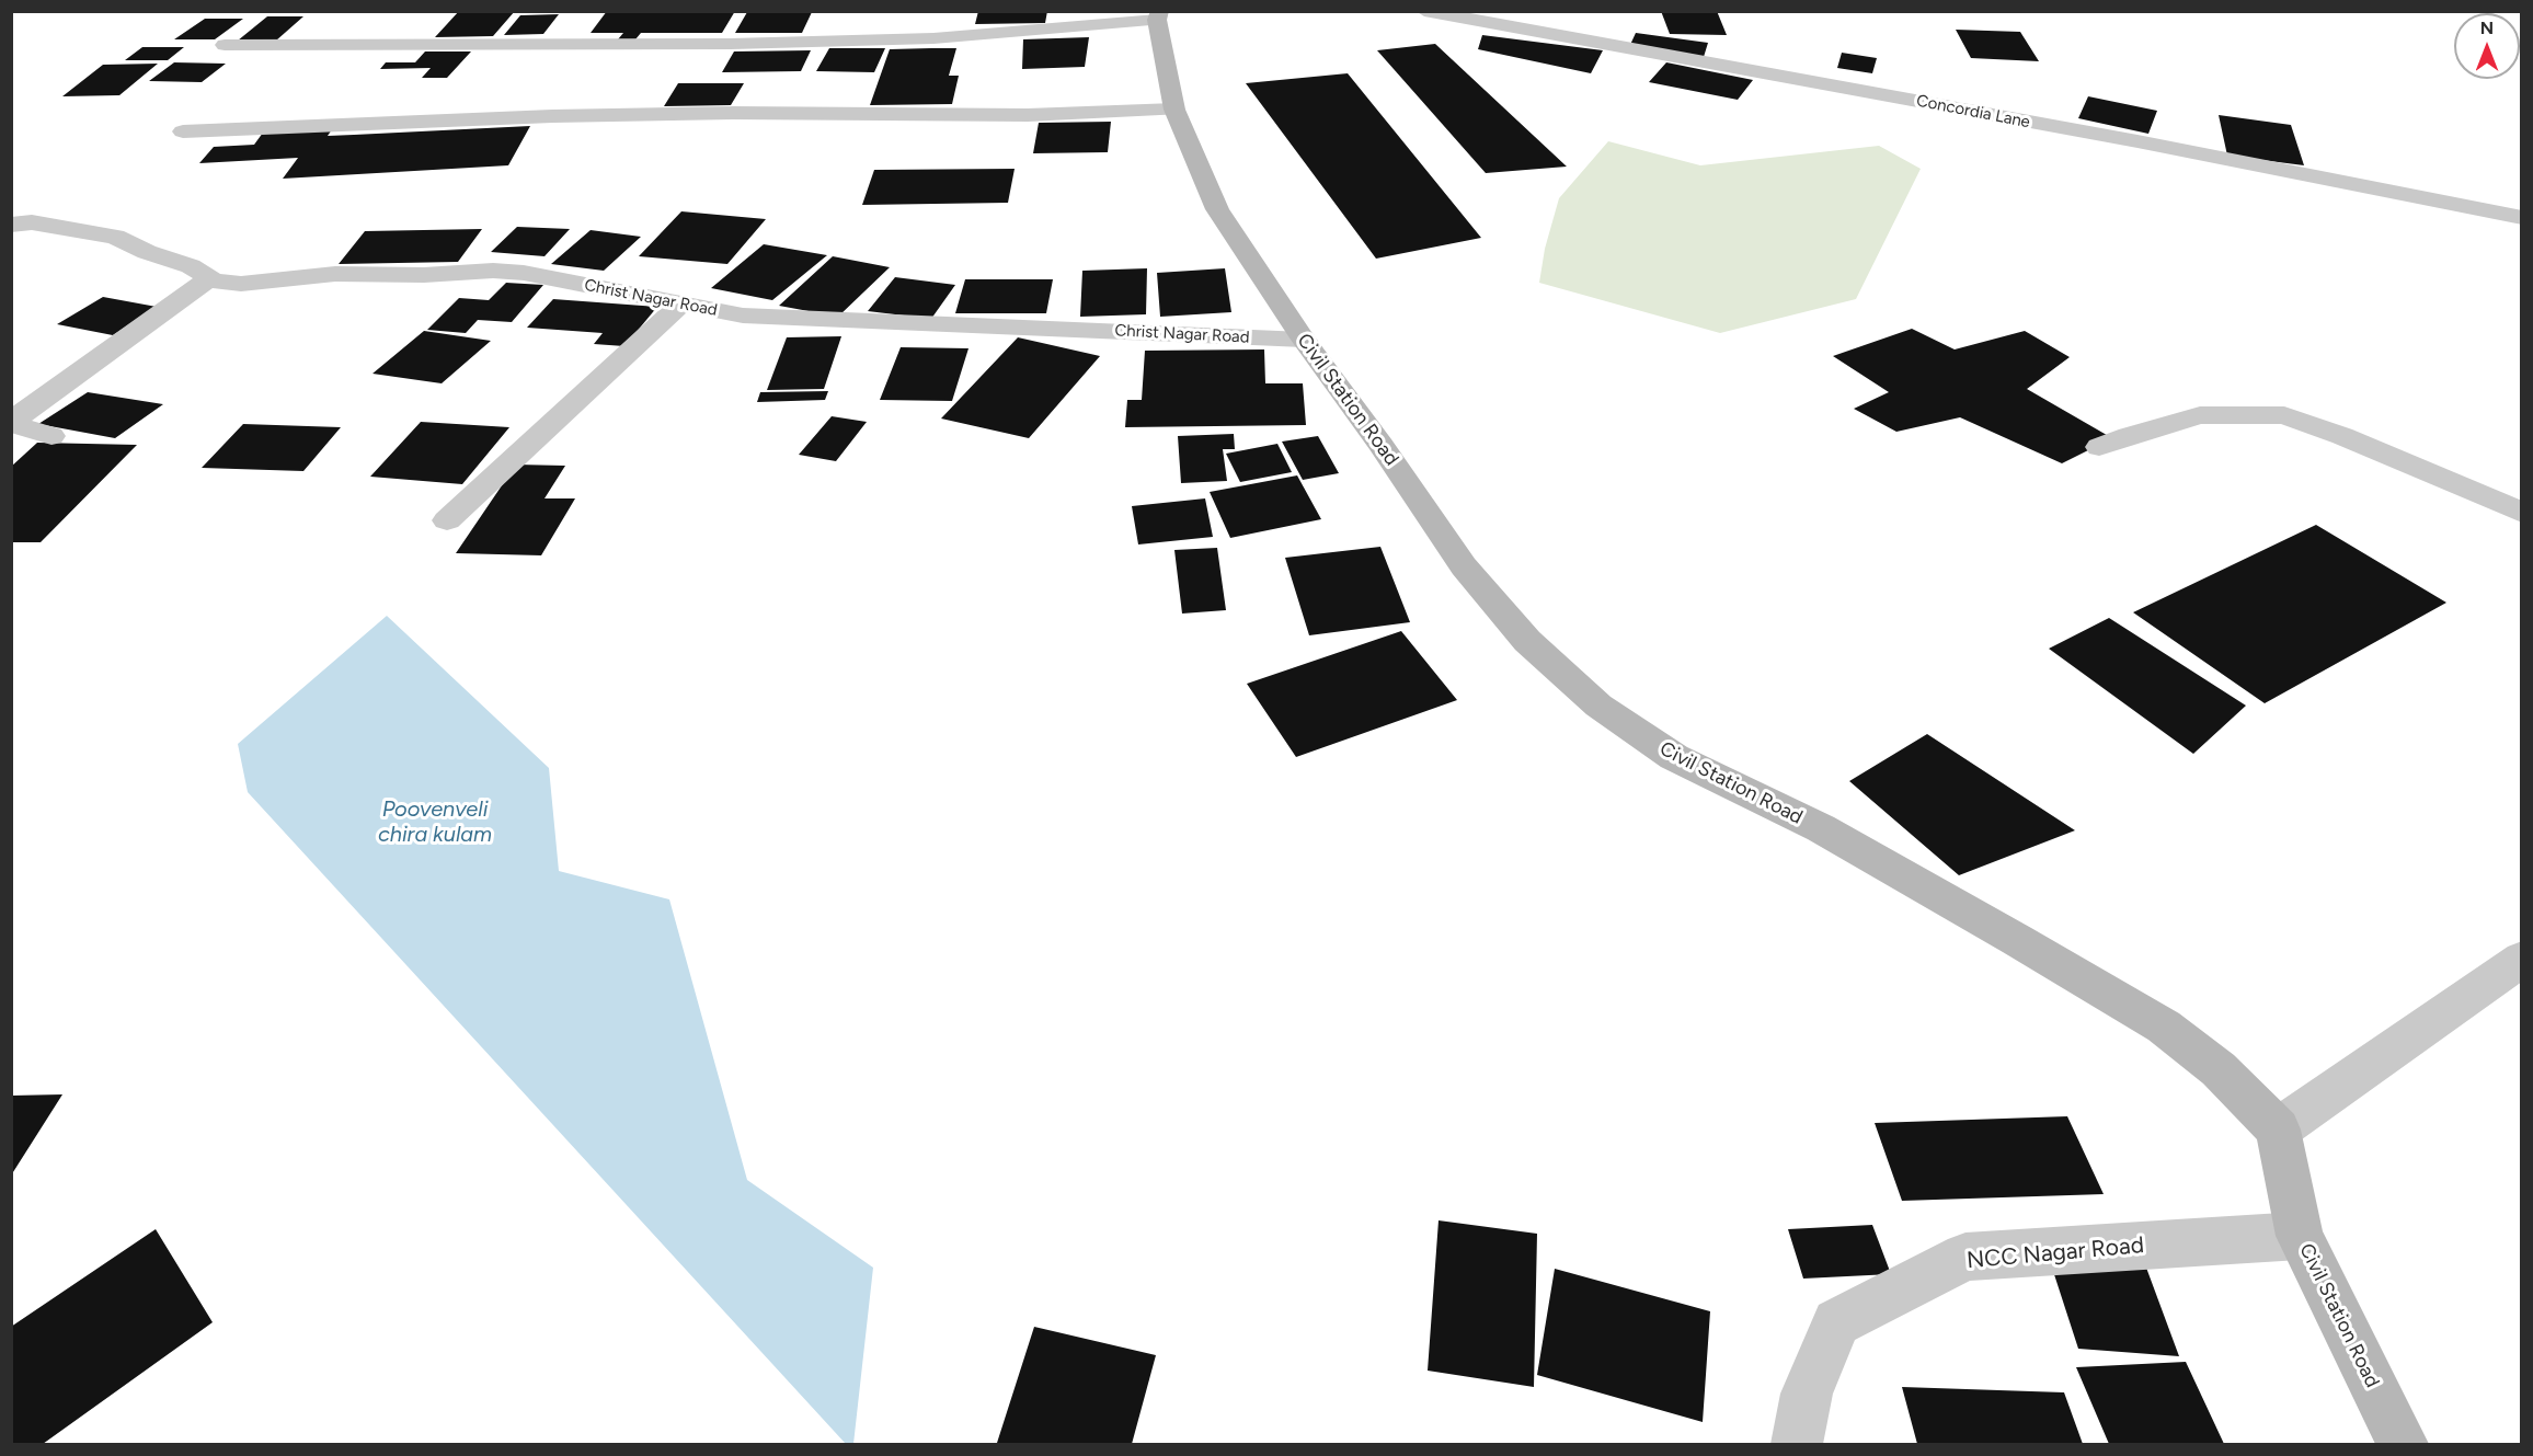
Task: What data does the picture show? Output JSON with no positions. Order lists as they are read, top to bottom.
{
  "streets": {
    "main road": ["Civil Station Road"],
    "street": ["Concordia Lane", "Christ Nagar Road", "NCC Nagar Road"]
  },
  "crossings": [
    ["Christ Nagar Road", "Civil Station Road"],
    ["Civil Station Road", "NCC Nagar Road"]
  ],
  "water": ["Poovenveli chira kulam"],
  "north": "top"
}
